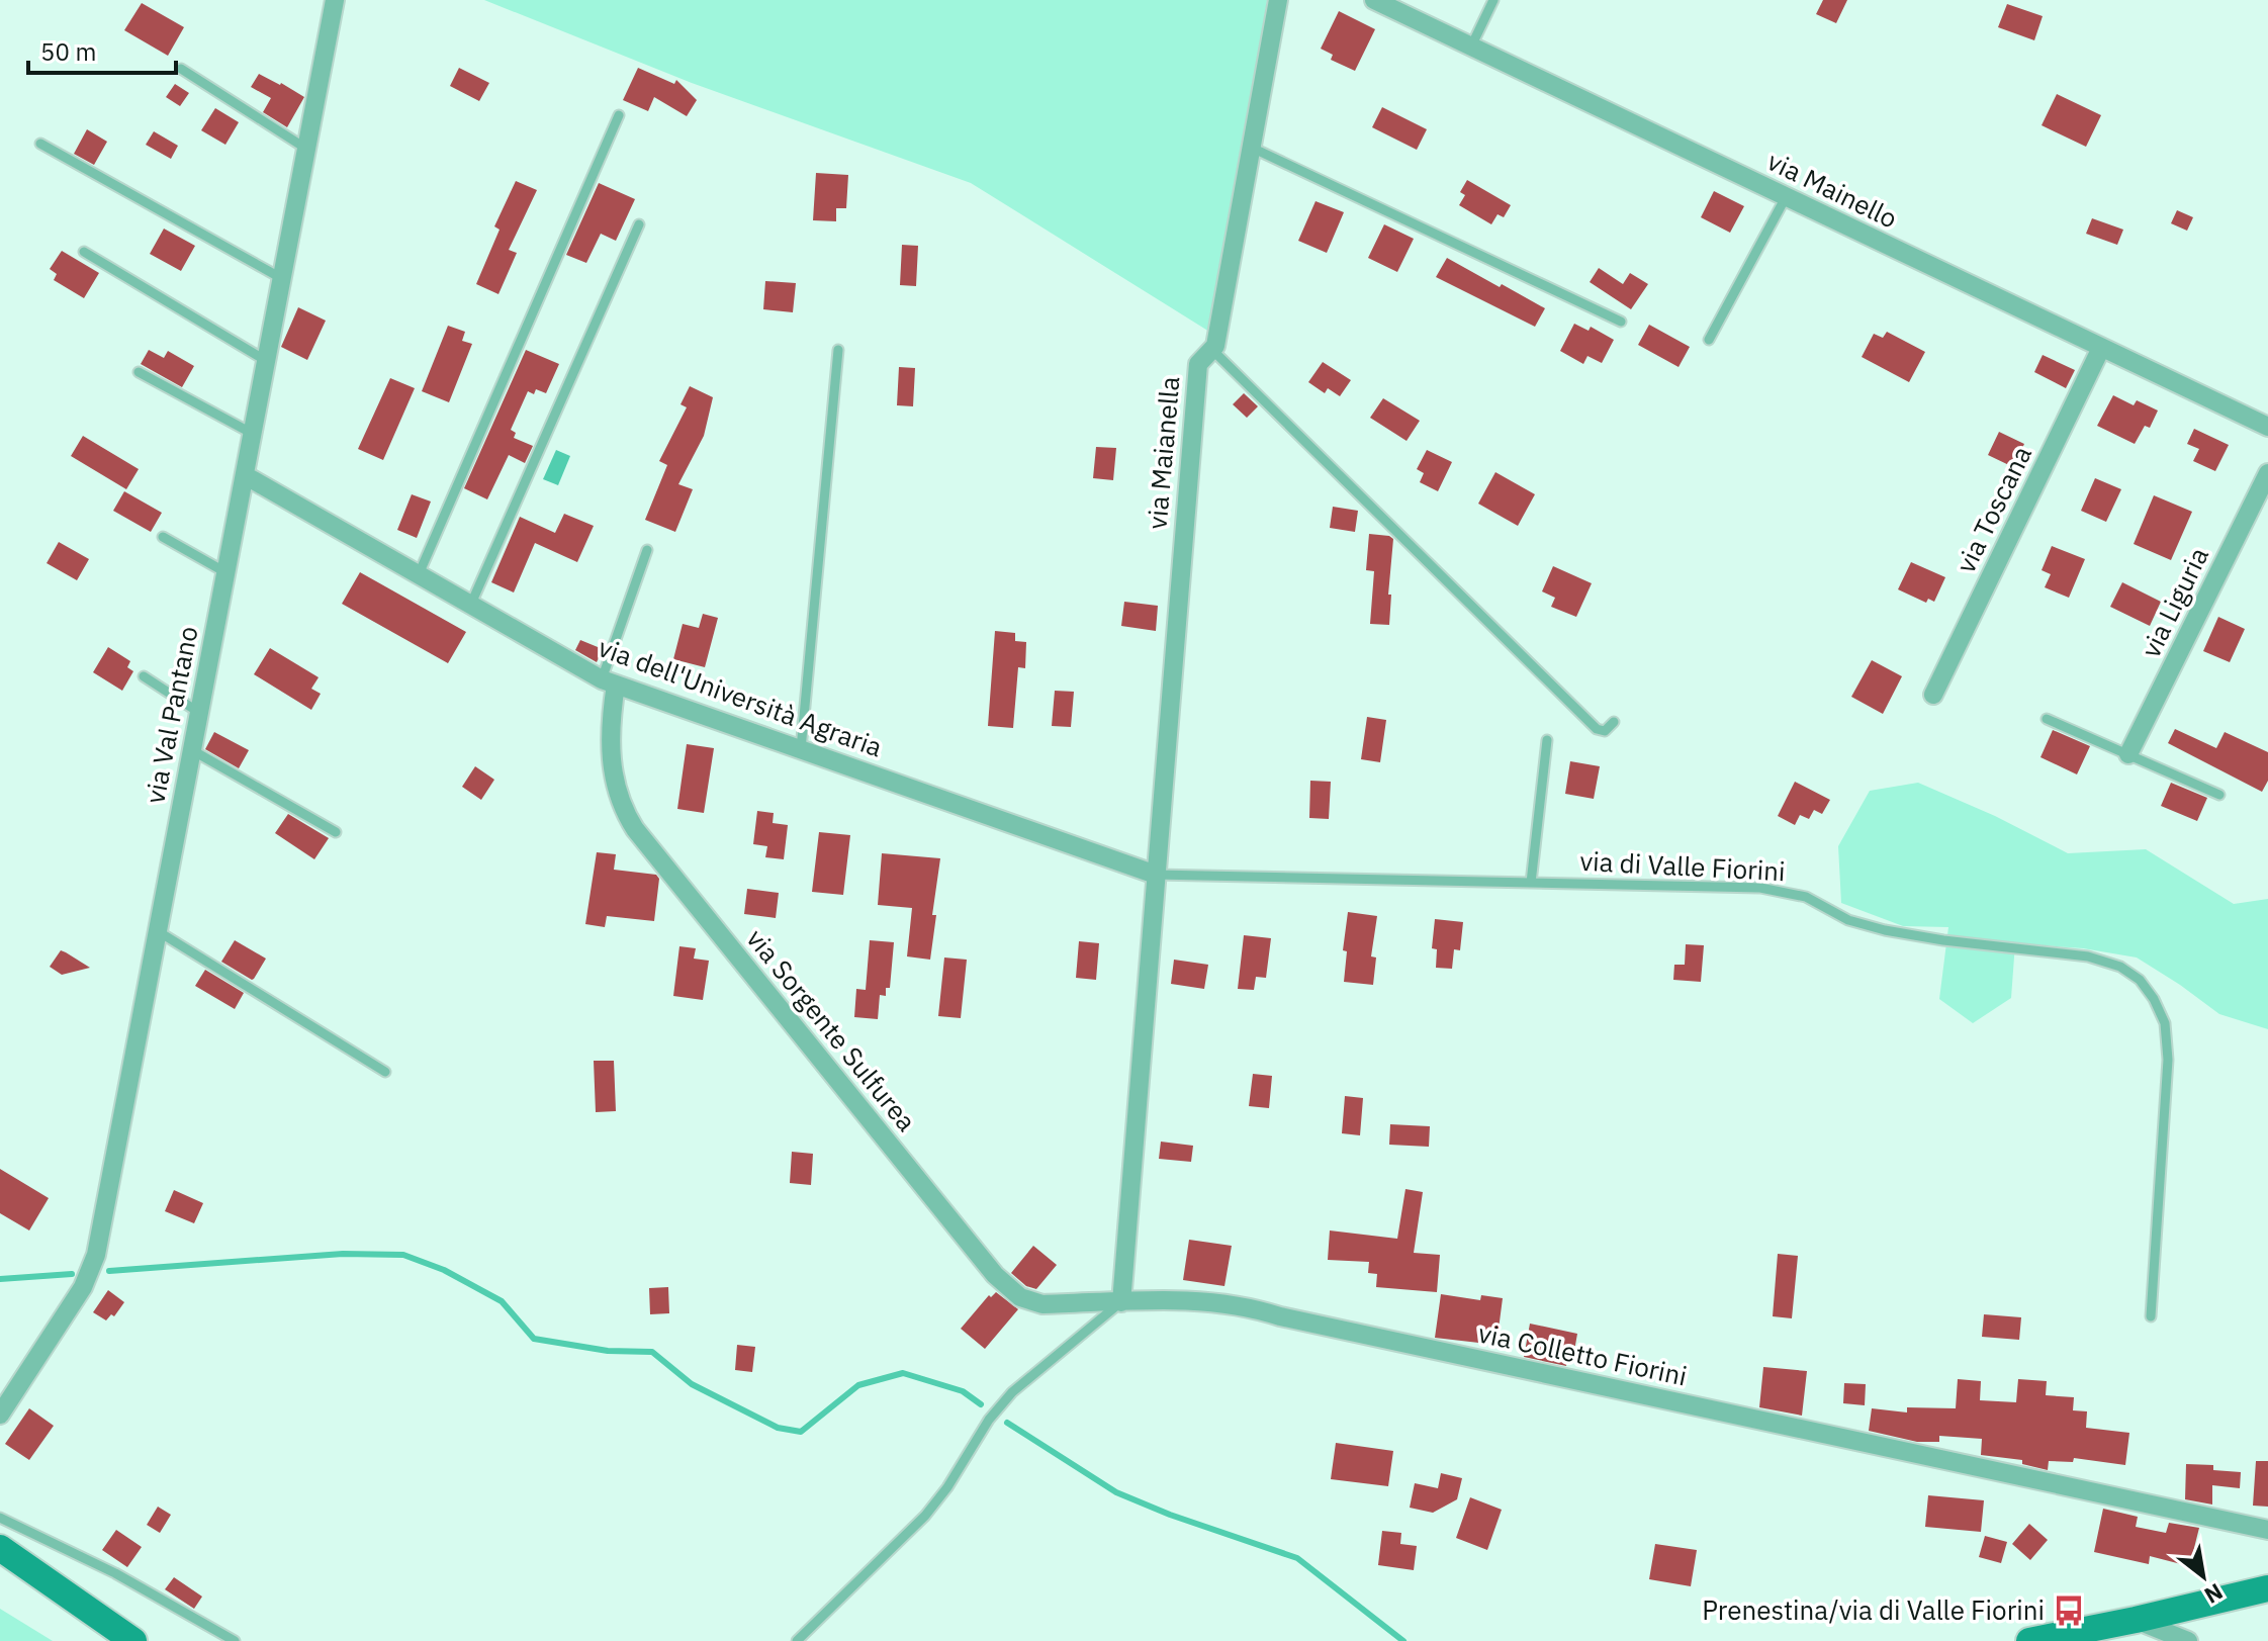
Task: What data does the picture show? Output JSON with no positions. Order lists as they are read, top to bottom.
{
  "streets": {
    "street": [
      "via Mainello",
      "via Maianella",
      "via Toscana",
      "via Liguria",
      "via dell'Università Agraria",
      "via Val Pantano",
      "via Sorgente Sulfurea",
      "via Colletto Fiorini"
    ],
    "lane": ["via di Valle Fiorini"]
  },
  "crossings": [
    ["via Mainello", "via Toscana"],
    ["via Maianella", "via dell'Università Agraria"],
    ["via Maianella", "via di Valle Fiorini"],
    ["via Maianella", "via Sorgente Sulfurea"],
    ["via Maianella", "via Colletto Fiorini"],
    ["via dell'Università Agraria", "via Val Pantano"],
    ["via dell'Università Agraria", "via di Valle Fiorini"],
    ["via dell'Università Agraria", "via Sorgente Sulfurea"],
    ["via Sorgente Sulfurea", "via Colletto Fiorini"]
  ],
  "places": {
    "bus stop": ["Prenestina/via di Valle Fiorini"]
  },
  "scale_bar": "50 m",
  "north": "bottom right"
}
